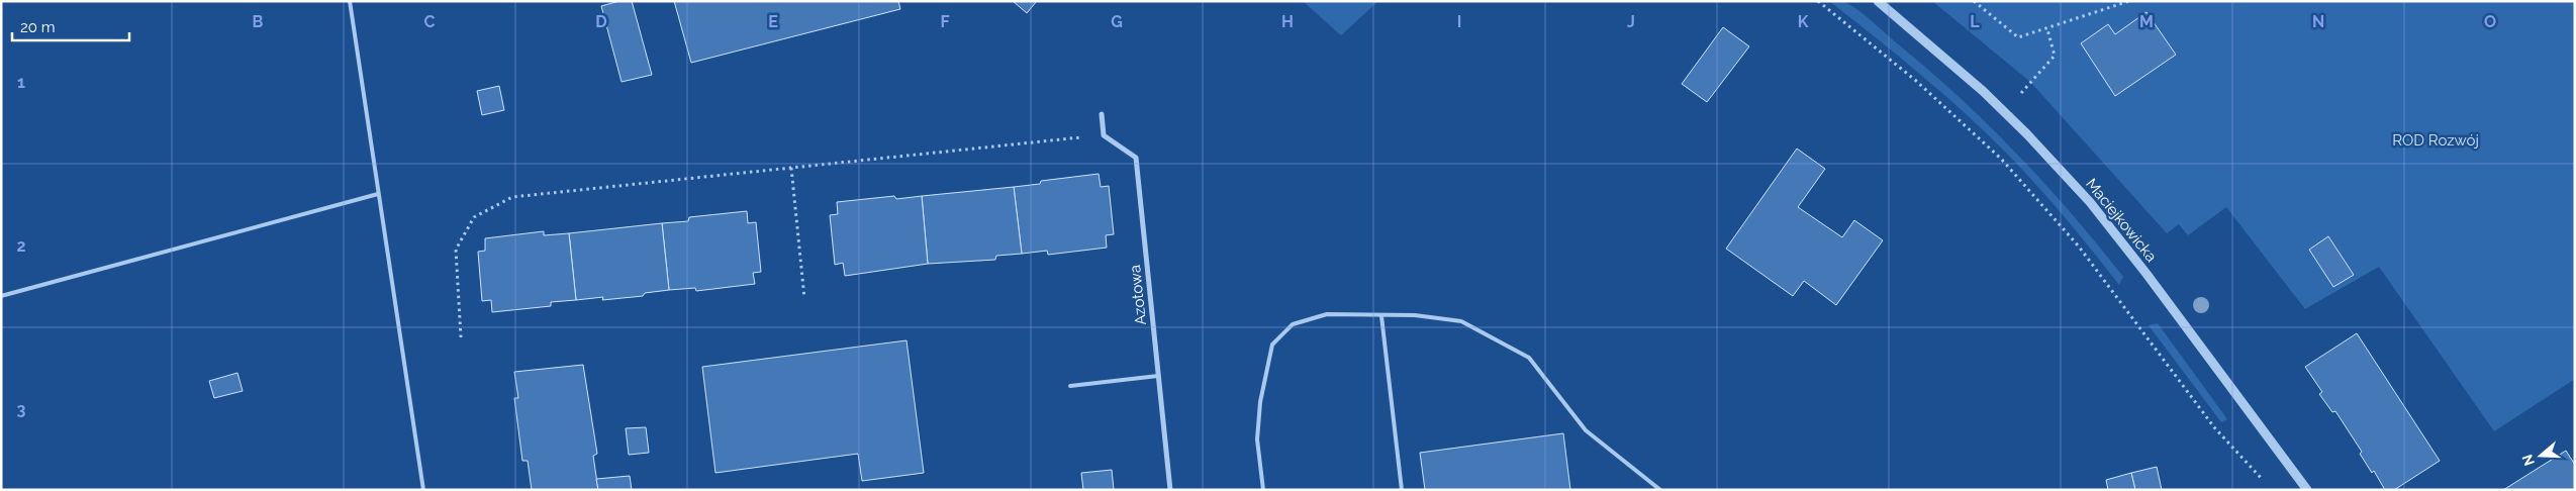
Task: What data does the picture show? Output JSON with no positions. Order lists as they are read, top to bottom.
{
  "streets": {
    "street": ["Maciejkowicka", "Azotowa"]
  },
  "parks": ["ROD Rozwój"],
  "scale_bar": "20 m",
  "north": "left",
  "grid": {
    "columns": [
      "B",
      "C",
      "D",
      "E",
      "F",
      "G",
      "H",
      "I",
      "J",
      "K",
      "L",
      "M",
      "N",
      "O"
    ],
    "rows": ["1", "2", "3"]
  }
}
